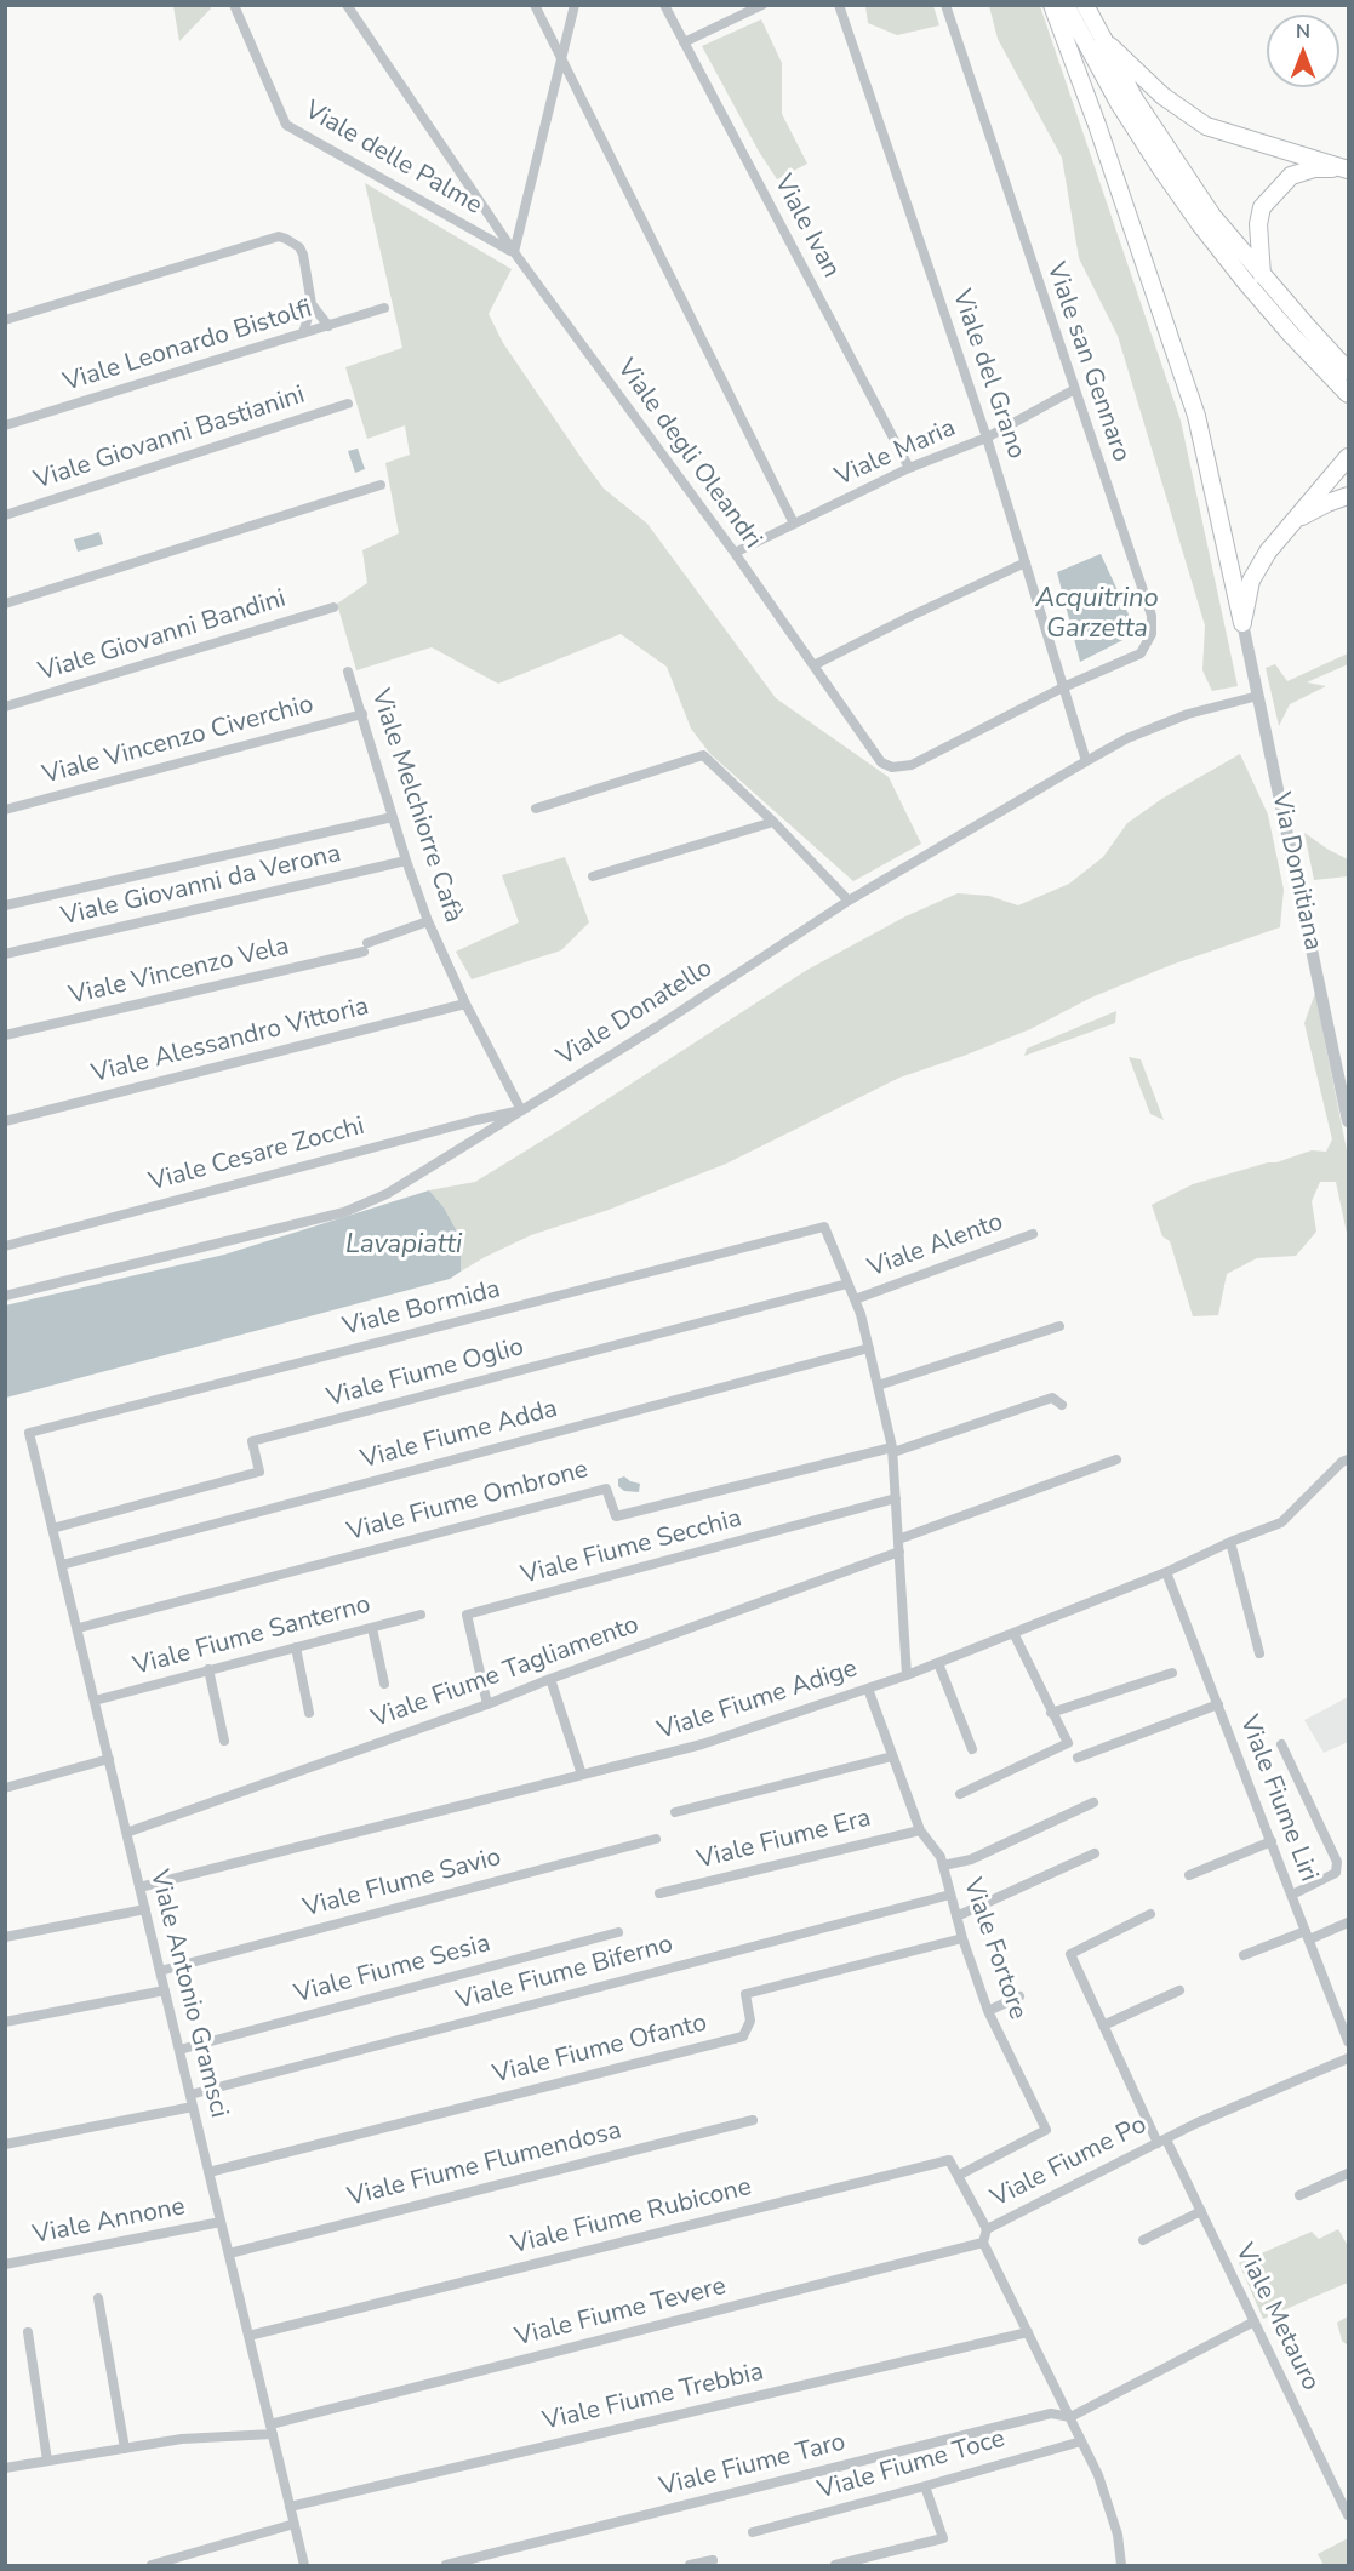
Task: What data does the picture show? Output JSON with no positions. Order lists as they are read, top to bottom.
{
  "streets": {
    "street": [
      "Viale delle Palme",
      "Viale Ivan",
      "Viale Leonardo Bistolfi",
      "Viale san Gennaro",
      "Viale del Grano",
      "Viale Giovanni Bastianini",
      "Viale Maria",
      "Viale degli Oleandri",
      "Viale Giovanni Bandini",
      "Viale Vincenzo Civerchio",
      "Viale Melchiorre Cafà",
      "Via Domitiana",
      "Viale Giovanni da Verona",
      "Viale Vincenzo Vela",
      "Viale Donatello",
      "Viale Alessandro Vittoria",
      "Viale Cesare Zocchi",
      "Viale Alento",
      "Viale Bormida",
      "Viale Fiume Oglio",
      "Viale Fiume Adda",
      "Viale Fiume Ombrone",
      "Viale Fiume Secchia",
      "Viale Fiume Santerno",
      "Viale Fiume Tagliamento",
      "Viale Fiume Adige",
      "Viale Fiume Liri",
      "Viale Fiume Era",
      "Viale FIume Savio",
      "Viale Fortore",
      "Viale Fiume Sesia",
      "Viale Fiume Biferno",
      "Viale Antonio Gramsci",
      "Viale Fiume Ofanto",
      "Viale Fiume Po",
      "Viale Fiume Flumendosa",
      "Viale Fiume Rubicone",
      "Viale Annone",
      "Viale Fiume Tevere",
      "Viale Metauro",
      "Viale Fiume Trebbia",
      "Viale Fiume Taro",
      "Viale Fiume Toce"
    ]
  },
  "crossings": [
    ["Viale delle Palme", "Viale degli Oleandri"],
    ["Viale Ivan", "Viale Maria"],
    ["Viale san Gennaro", "Viale del Grano"],
    ["Viale san Gennaro", "Viale Maria"],
    ["Viale san Gennaro", "Viale degli Oleandri"],
    ["Viale del Grano", "Viale Maria"],
    ["Viale del Grano", "Viale degli Oleandri"],
    ["Viale del Grano", "Viale Donatello"],
    ["Viale Maria", "Viale degli Oleandri"],
    ["Viale Vincenzo Civerchio", "Viale Melchiorre Cafà"],
    ["Viale Melchiorre Cafà", "Viale Giovanni da Verona"],
    ["Viale Melchiorre Cafà", "Viale Vincenzo Vela"],
    ["Viale Melchiorre Cafà", "Viale Donatello"],
    ["Viale Melchiorre Cafà", "Viale Alessandro Vittoria"],
    ["Viale Melchiorre Cafà", "Viale Cesare Zocchi"],
    ["Via Domitiana", "Viale Donatello"],
    ["Viale Donatello", "Viale Cesare Zocchi"],
    ["Viale Bormida", "Viale Fiume Oglio"],
    ["Viale Bormida", "Viale Antonio Gramsci"],
    ["Viale Fiume Oglio", "Viale Antonio Gramsci"],
    ["Viale Fiume Adda", "Viale Antonio Gramsci"],
    ["Viale Fiume Ombrone", "Viale Antonio Gramsci"],
    ["Viale Fiume Secchia", "Viale Fiume Tagliamento"],
    ["Viale Fiume Santerno", "Viale Antonio Gramsci"],
    ["Viale Fiume Tagliamento", "Viale Antonio Gramsci"],
    ["Viale Fiume Adige", "Viale Fiume Liri"],
    ["Viale Fiume Adige", "Viale Fortore"],
    ["Viale Fiume Adige", "Viale Antonio Gramsci"],
    ["Viale Fiume Era", "Viale Fortore"],
    ["Viale FIume Savio", "Viale Antonio Gramsci"],
    ["Viale Fortore", "Viale Fiume Biferno"],
    ["Viale Fortore", "Viale Fiume Ofanto"],
    ["Viale Fortore", "Viale Fiume Rubicone"],
    ["Viale Fiume Sesia", "Viale Antonio Gramsci"],
    ["Viale Fiume Biferno", "Viale Antonio Gramsci"],
    ["Viale Antonio Gramsci", "Viale Fiume Ofanto"],
    ["Viale Antonio Gramsci", "Viale Fiume Flumendosa"],
    ["Viale Antonio Gramsci", "Viale Fiume Rubicone"],
    ["Viale Antonio Gramsci", "Viale Annone"],
    ["Viale Antonio Gramsci", "Viale Fiume Tevere"],
    ["Viale Antonio Gramsci", "Viale Fiume Trebbia"],
    ["Viale Fiume Po", "Viale Fiume Tevere"],
    ["Viale Fiume Po", "Viale Metauro"],
    ["Viale Fiume Po", "Viale Fiume Trebbia"],
    ["Viale Fiume Po", "Viale Fiume Taro"],
    ["Viale Fiume Po", "Viale Fiume Toce"]
  ],
  "water": ["Acquitrino Garzetta", "Lavapiatti"],
  "north": "top"
}
